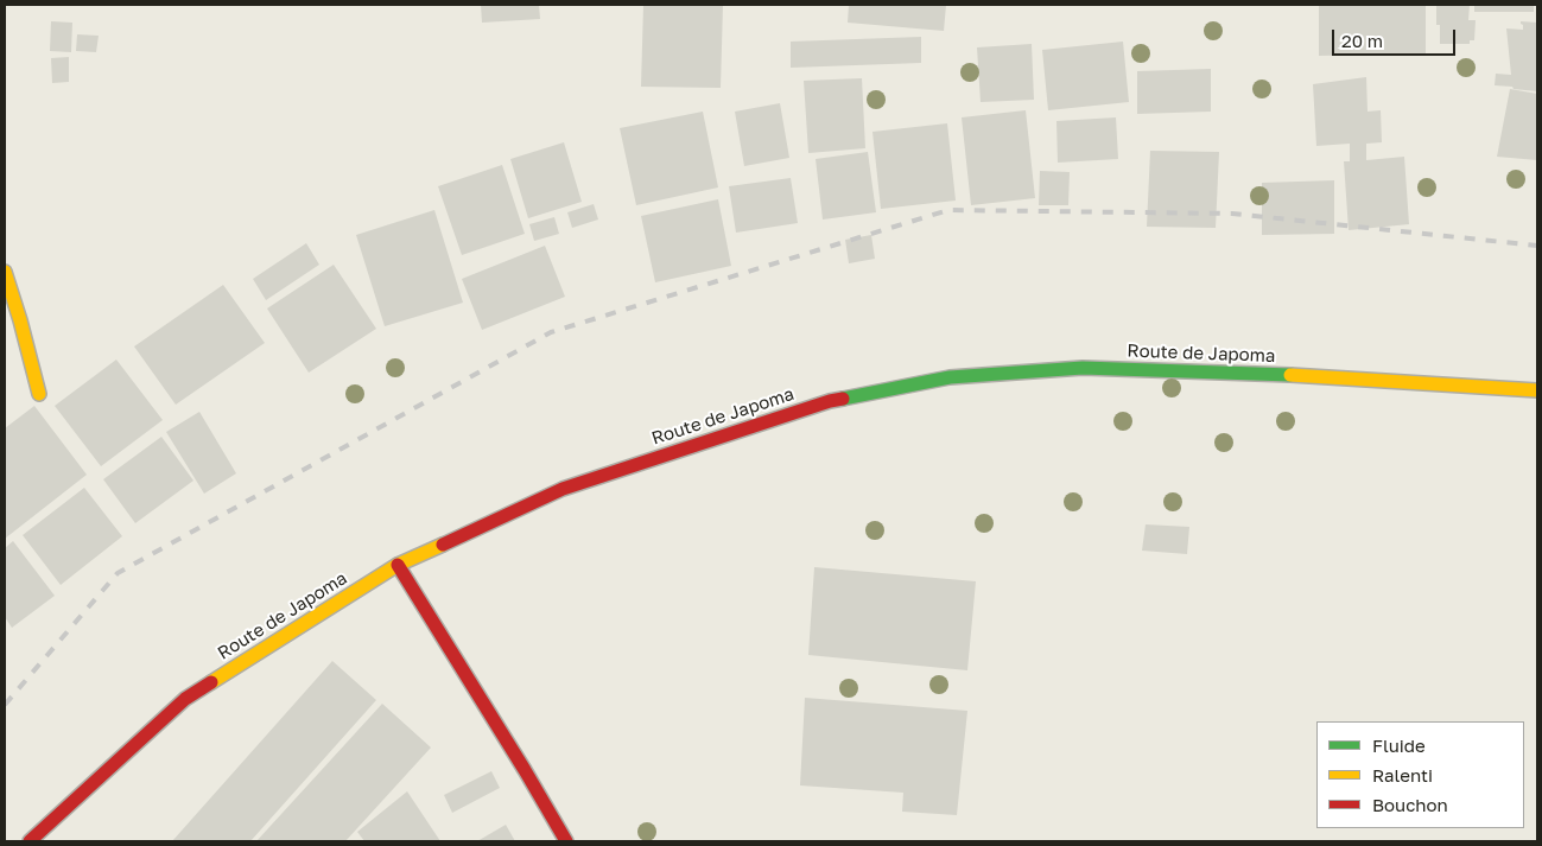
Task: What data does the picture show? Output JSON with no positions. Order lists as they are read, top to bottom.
{
  "streets": {
    "main road": ["Route de Japoma"]
  },
  "legend": ["Fluide", "Ralenti", "Bouchon"],
  "scale_bar": "20 m"
}
